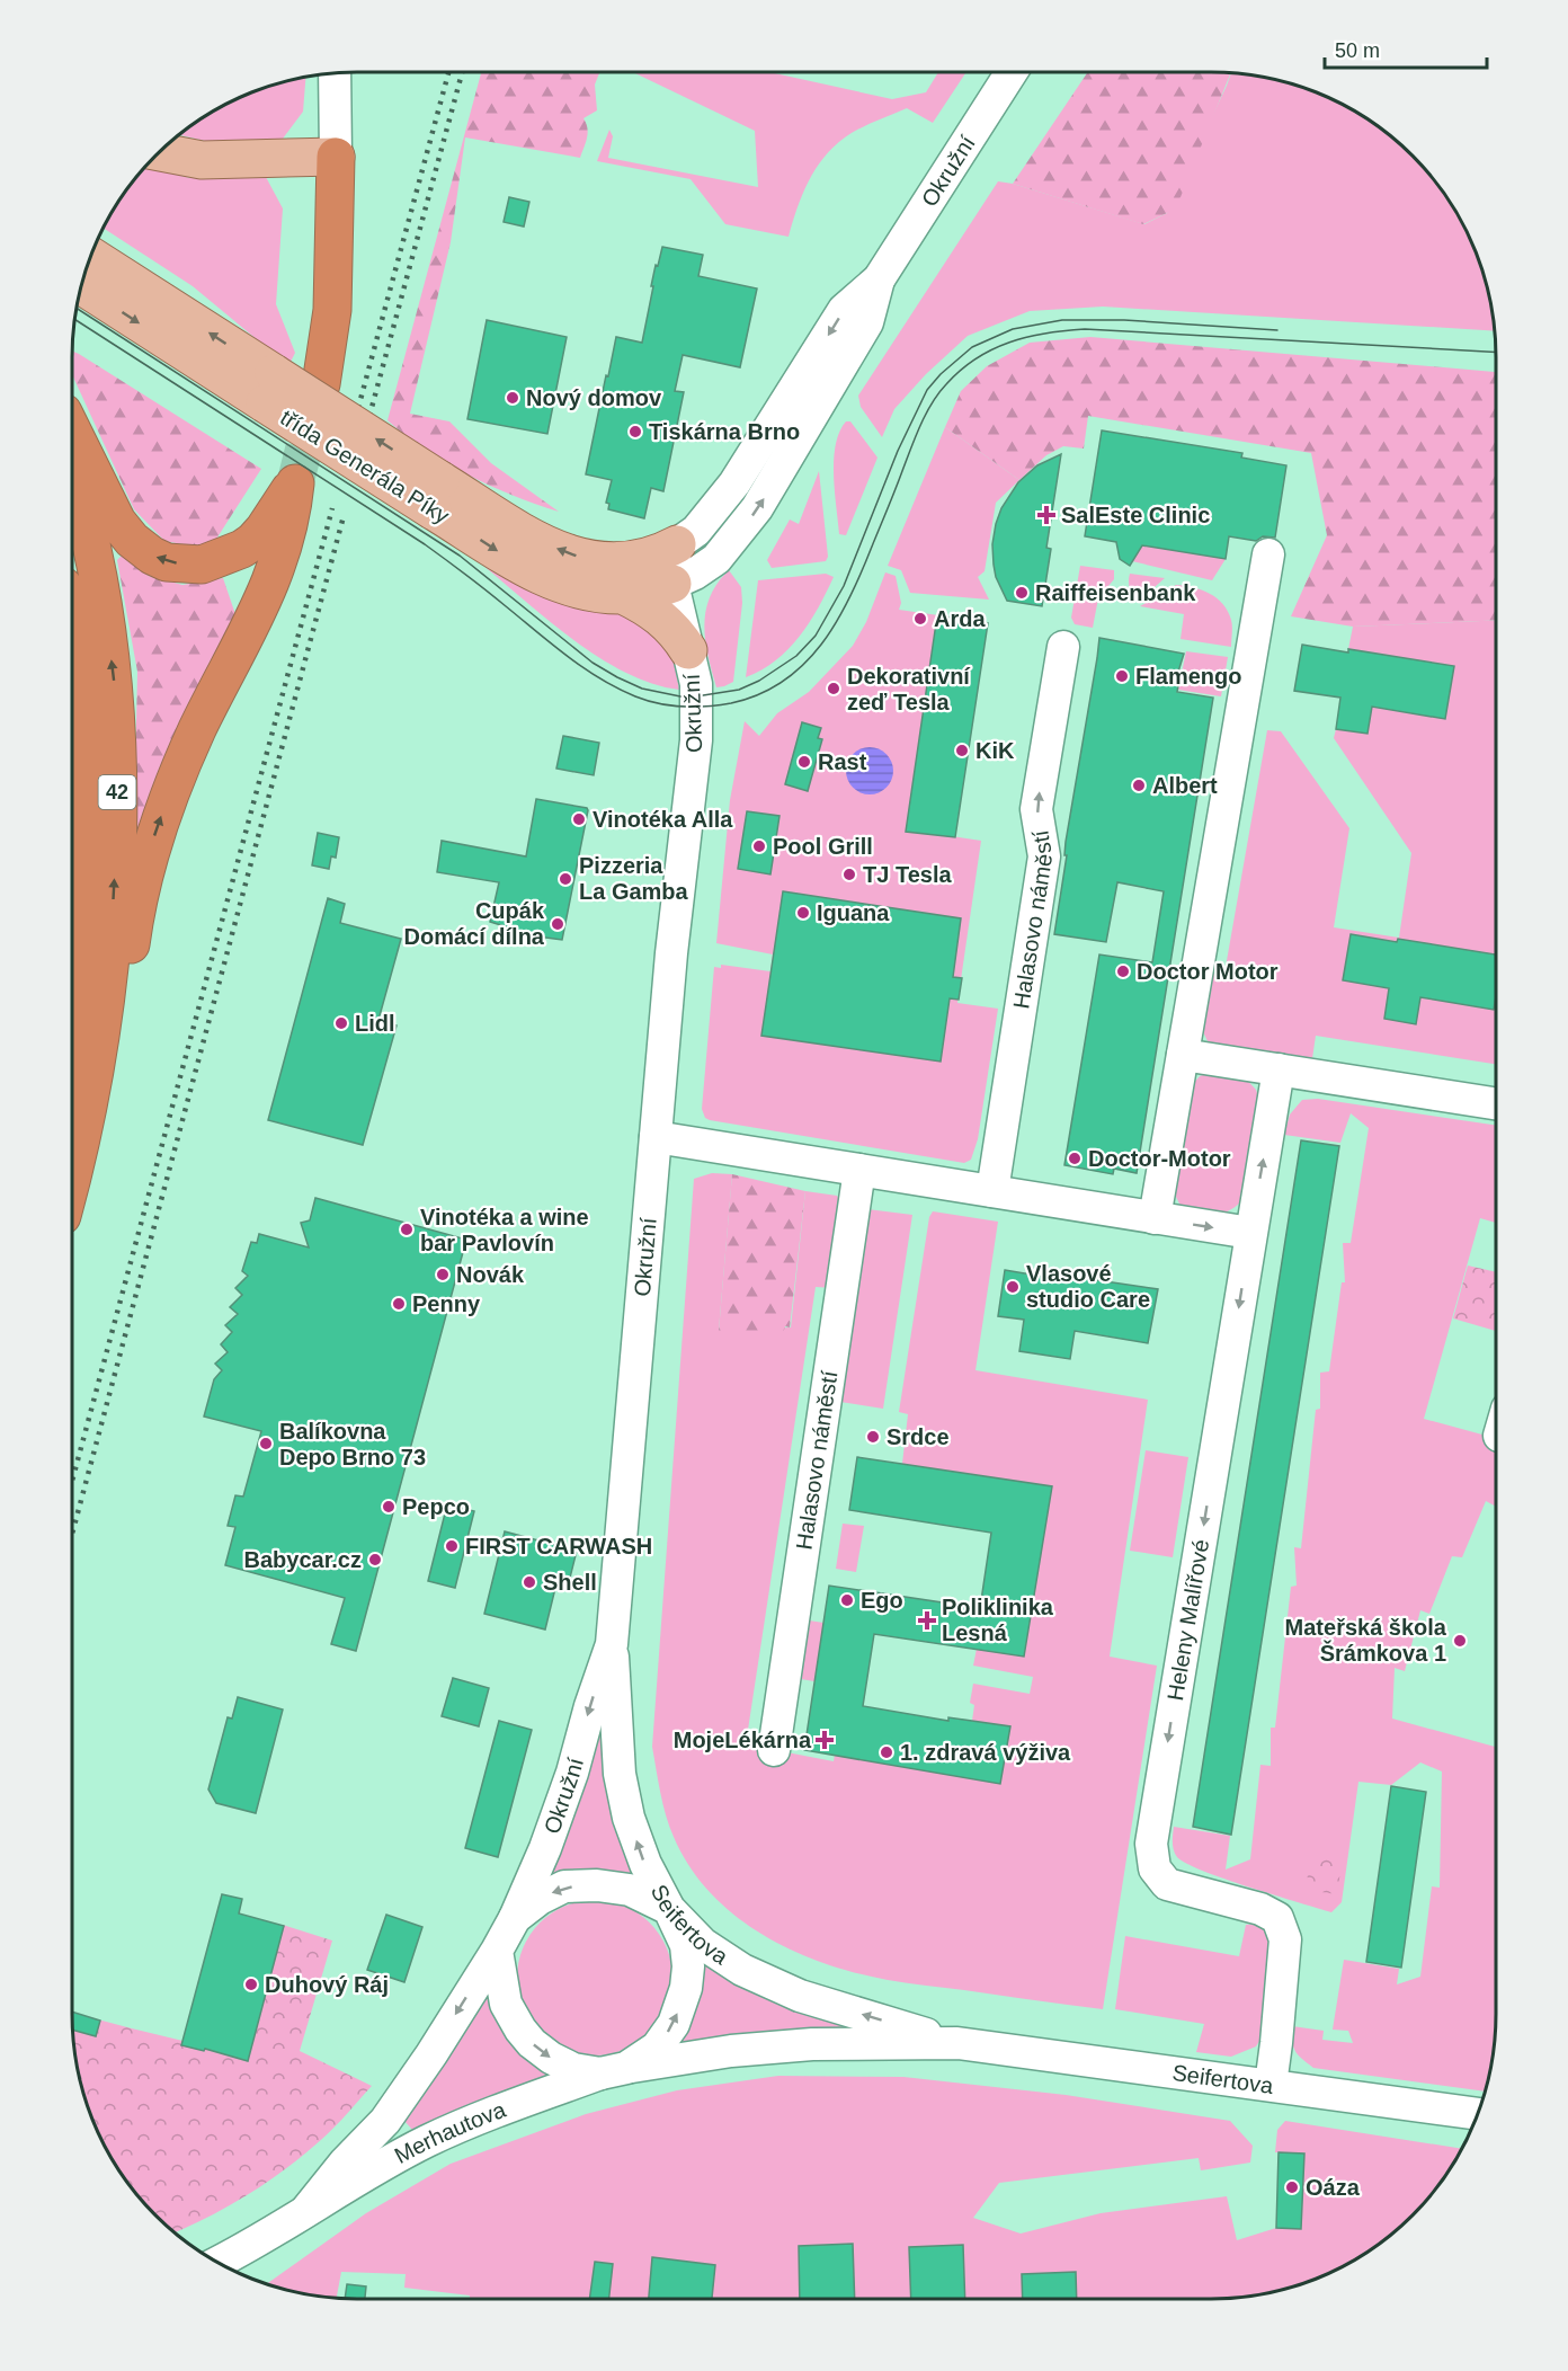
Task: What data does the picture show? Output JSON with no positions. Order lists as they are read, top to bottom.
{
  "streets": {
    "highway": ["42"],
    "main road": ["třída Generála Píky"],
    "street": [
      "Okružní",
      "Halasovo náměstí",
      "Heleny Malířové",
      "Seifertova",
      "Merhautova"
    ]
  },
  "crossings": [
    ["Okružní", "třída Generála Píky"],
    ["Okružní", "Seifertova"],
    ["Okružní", "Merhautova"],
    ["Heleny Malířové", "Seifertova"],
    ["Seifertova", "Merhautova"]
  ],
  "one_way": ["Seifertova", "Merhautova"],
  "places": {
    "other": [
      "Nový domov",
      "Tiskárna Brno",
      "Raiffeisenbank",
      "Arda",
      "Flamengo",
      "Dekorativní zeď Tesla",
      "KiK",
      "Rast",
      "Albert",
      "Vinotéka Alla",
      "Pool Grill",
      "TJ Tesla",
      "Pizzeria La Gamba",
      "Iguana",
      "Cupák Domácí dílna",
      "Doctor Motor",
      "Lidl",
      "Doctor-Motor",
      "Vinotéka a wine bar Pavlovín",
      "Novák",
      "Vlasové studio Care",
      "Penny",
      "Srdce",
      "Balíkovna Depo Brno 73",
      "Pepco",
      "FIRST CARWASH",
      "Babycar.cz",
      "Shell",
      "Ego",
      "Mateřská škola Šrámkova 1",
      "1. zdravá výživa",
      "Duhový Ráj",
      "Oáza"
    ],
    "health": ["SalEste Clinic", "Poliklinika Lesná", "MojeLékárna"]
  },
  "scale_bar": "50 m"
}
